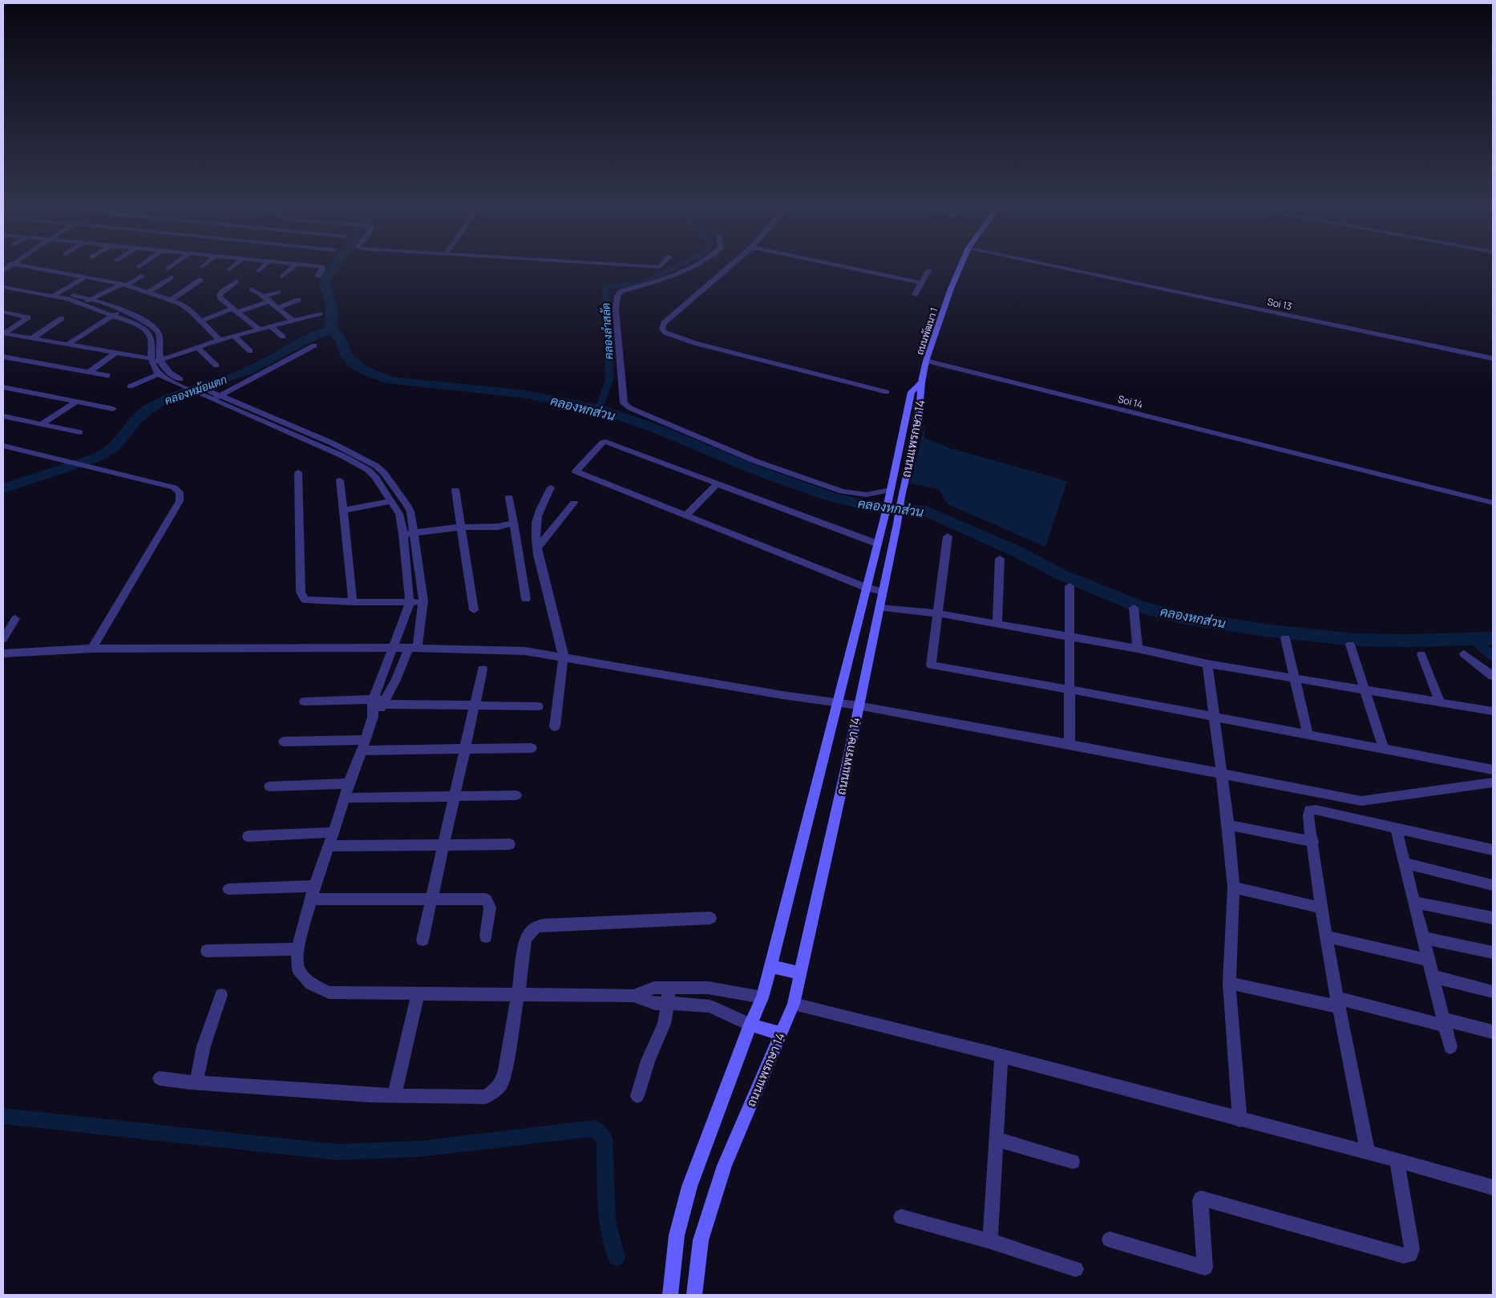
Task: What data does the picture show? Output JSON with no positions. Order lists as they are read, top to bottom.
{
  "streets": {
    "main road": ["ถนนพัฒนา 1", "ถนนแพรกษา 14"],
    "street": ["Soi 13", "Soi 14"]
  },
  "crossings": [
    ["ถนนพัฒนา 1", "Soi 14"],
    ["ถนนพัฒนา 1", "ถนนแพรกษา 14"]
  ],
  "water": ["คลองลำสลัด", "คลองหม้อแตก", "คลองหกส่วน"]
}
